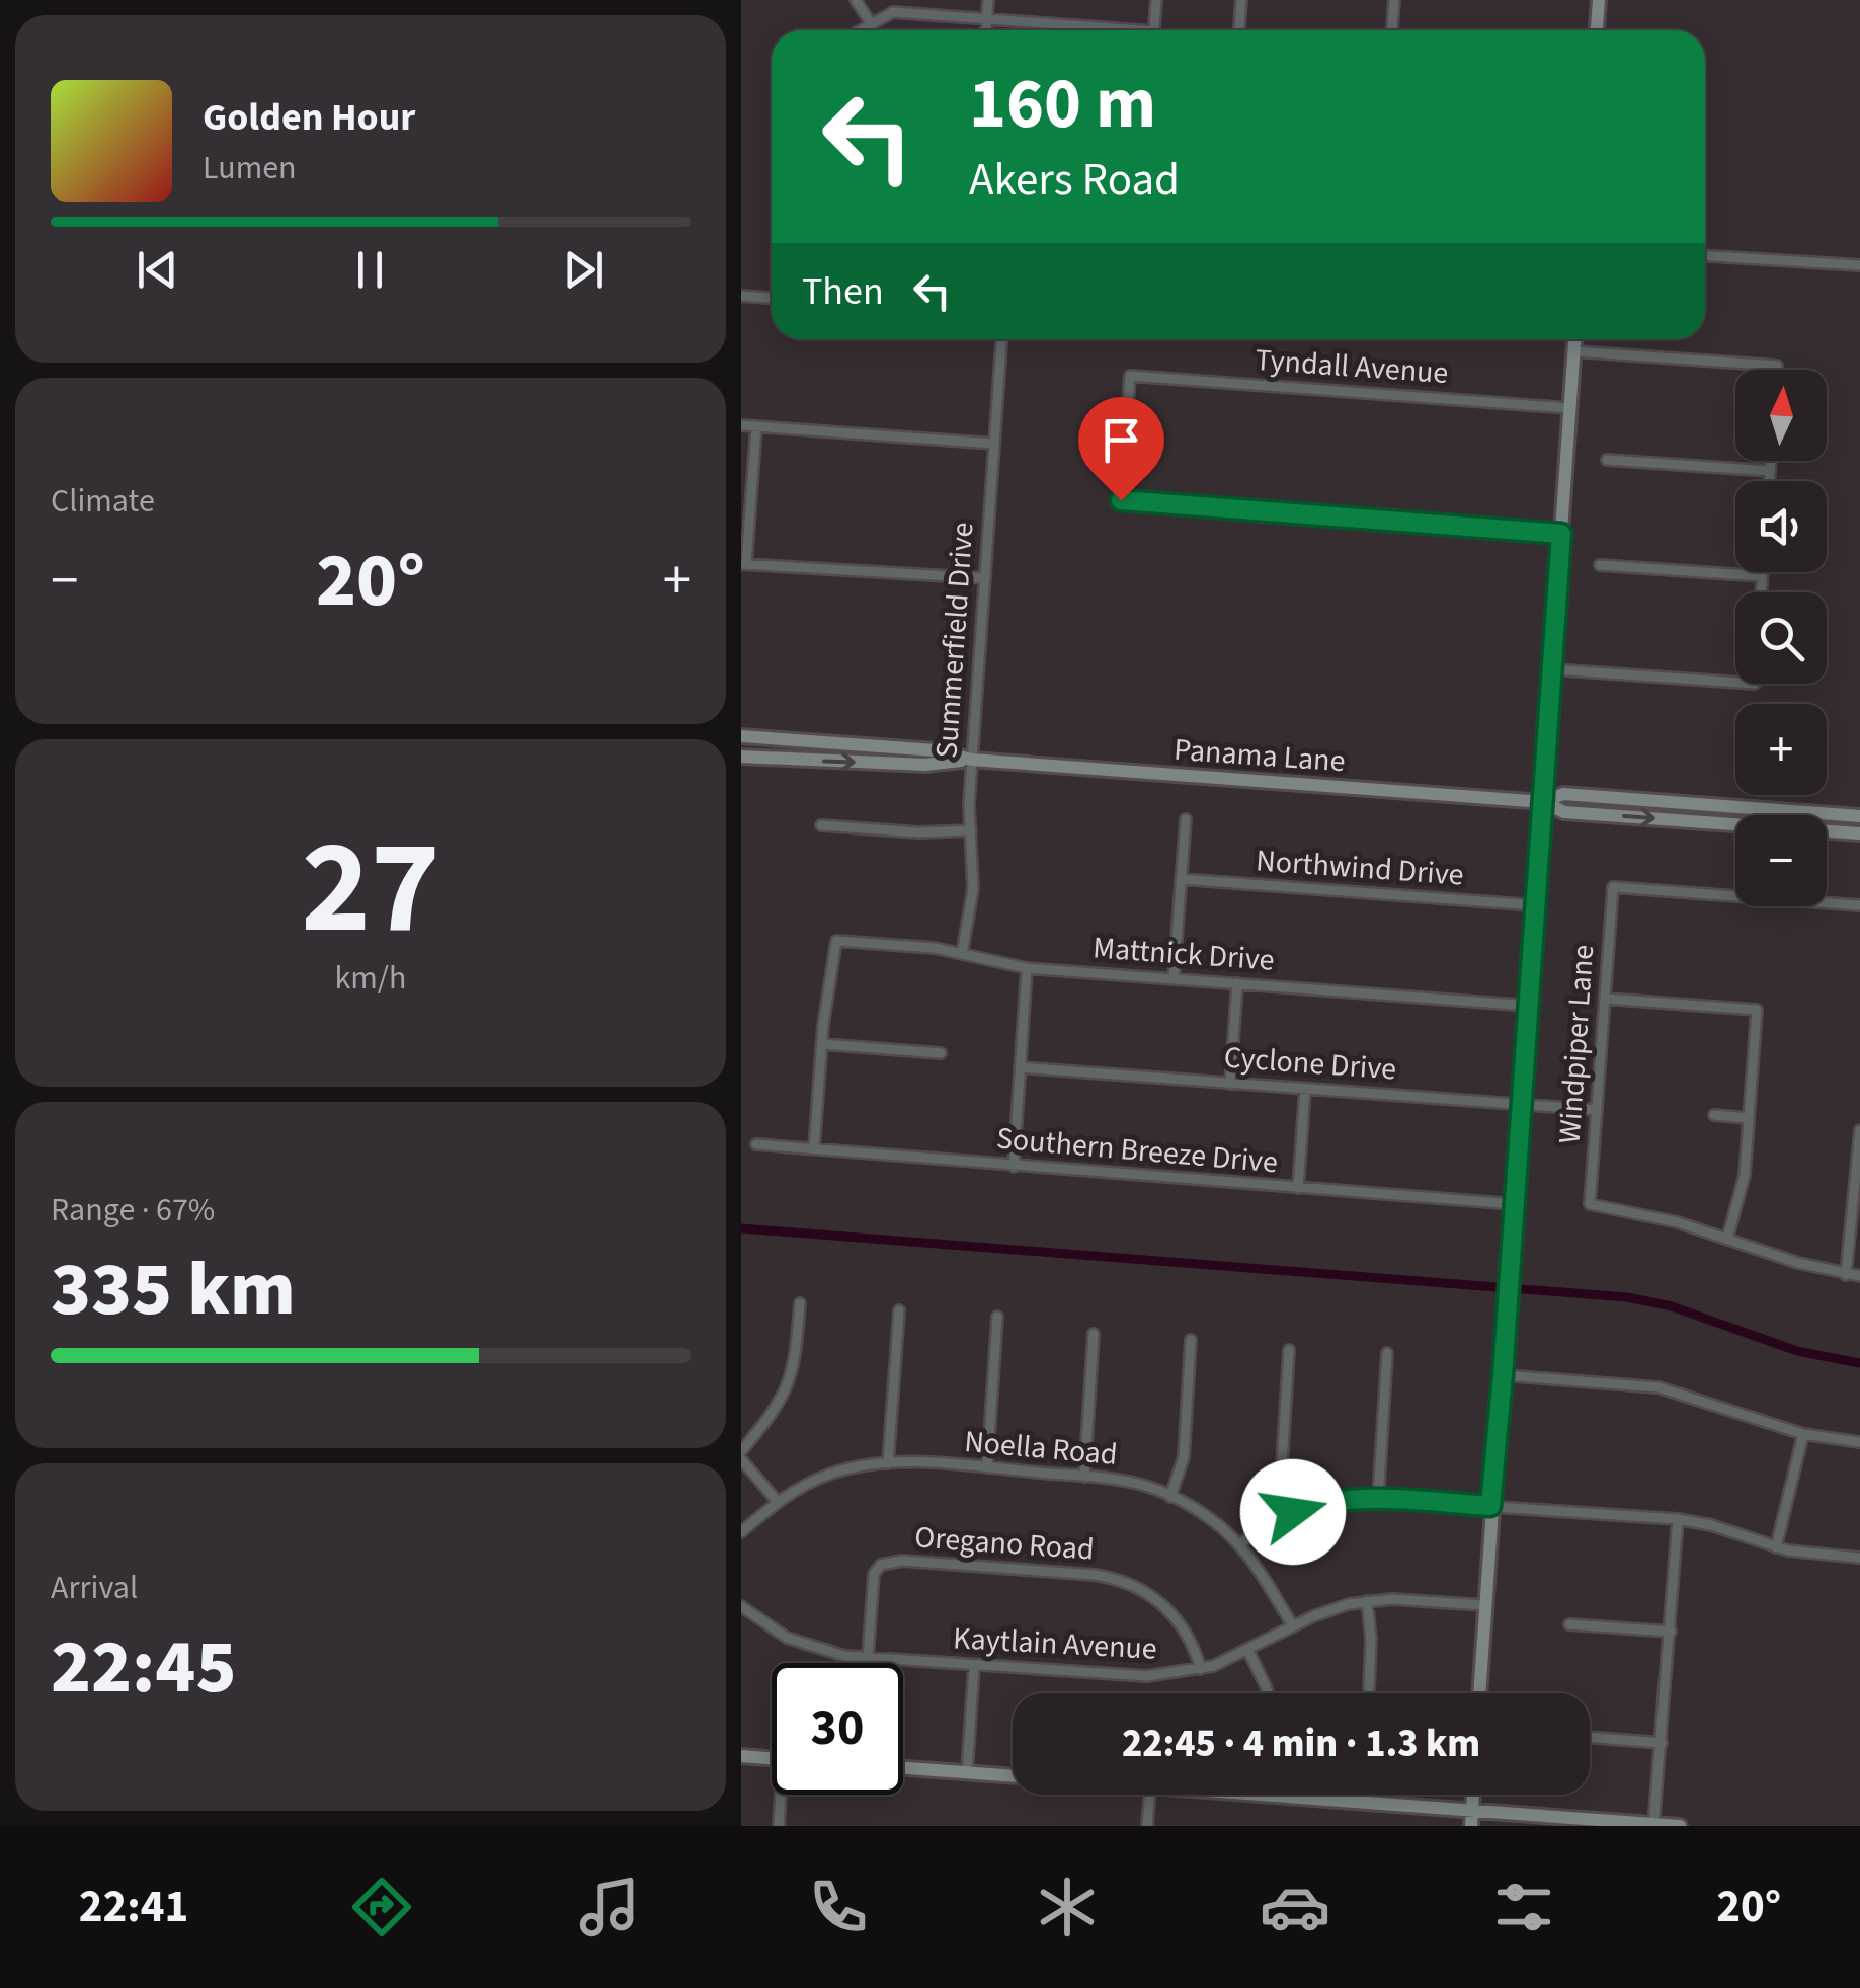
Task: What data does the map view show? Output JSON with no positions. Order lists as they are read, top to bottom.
{
  "streets": {
    "street": [
      "Tyndall Avenue",
      "Summerfield Drive",
      "Panama Lane",
      "Northwind Drive",
      "Mattnick Drive",
      "Windpiper Lane",
      "Cyclone Drive",
      "Southern Breeze Drive",
      "Noella Road",
      "Oregano Road",
      "Kaytlain Avenue"
    ]
  },
  "crossings": [
    ["Summerfield Drive", "Panama Lane"],
    ["Summerfield Drive", "Mattnick Drive"],
    ["Windpiper Lane", "Cyclone Drive"],
    ["Noella Road", "Kaytlain Avenue"],
    ["Oregano Road", "Kaytlain Avenue"]
  ],
  "north": "top",
  "page": {
    "turn": ["160 m", "Akers Road"],
    "song": ["Golden Hour", "Lumen"],
    "then": "Then",
    "map_buttons": ["+", "−"],
    "tile": [
      "Climate",
      ["27", "km/h"],
      ["Range · 67%", "335 km"],
      ["Arrival", "22:45"]
    ],
    "heat": ["−", "20°", "+"],
    "limit": "30",
    "trip": "22:45 · 4 min · 1.3 km",
    "tabs": ["22:41", "20°"]
  }
}
